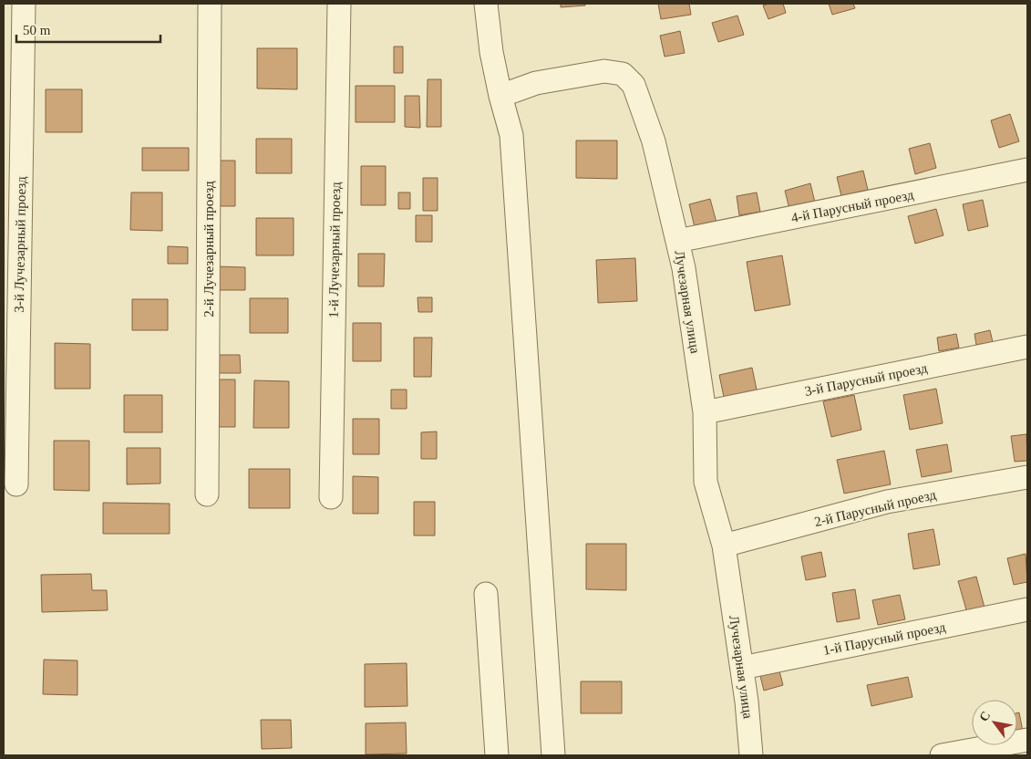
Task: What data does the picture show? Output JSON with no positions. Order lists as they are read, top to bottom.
{
  "streets": {
    "street": [
      "4-й Парусный проезд",
      "3-й Лучезарный проезд",
      "2-й Лучезарный проезд",
      "1-й Лучезарный проезд",
      "Лучезарная улица",
      "3-й Парусный проезд",
      "2-й Парусный проезд",
      "1-й Парусный проезд"
    ]
  },
  "crossings": [
    ["4-й Парусный проезд", "Лучезарная улица"],
    ["Лучезарная улица", "3-й Парусный проезд"],
    ["Лучезарная улица", "2-й Парусный проезд"],
    ["Лучезарная улица", "1-й Парусный проезд"]
  ],
  "scale_bar": "50 m",
  "north": "top left"
}
